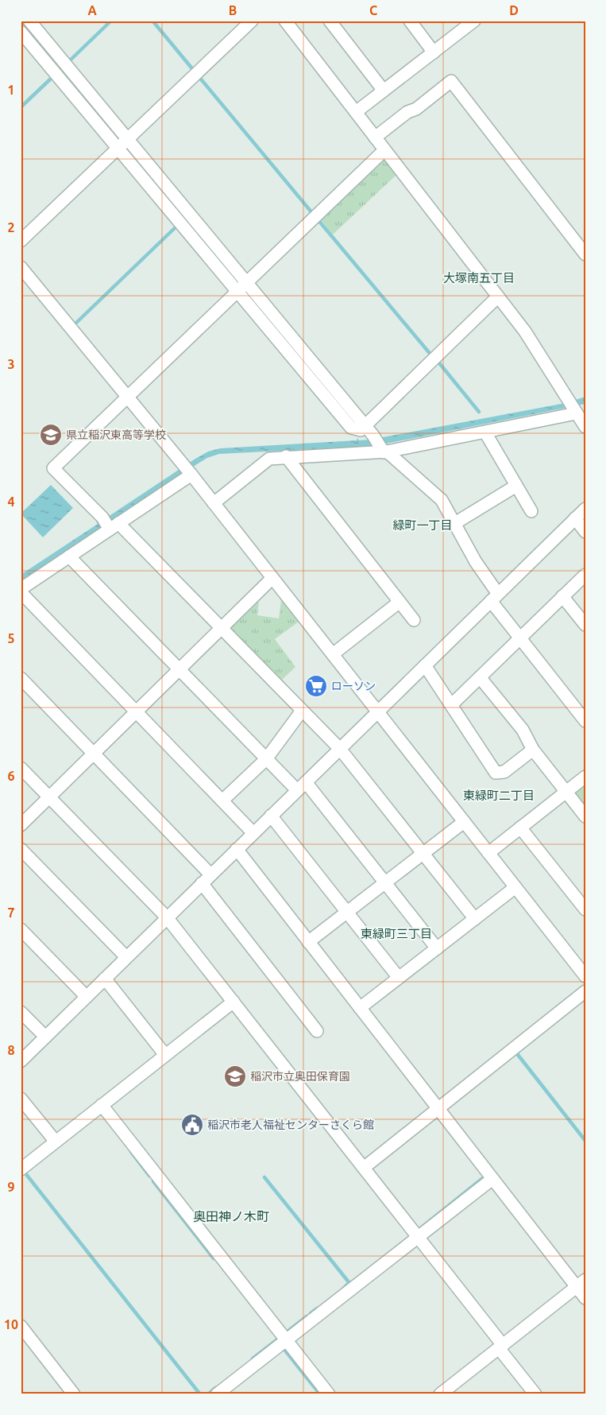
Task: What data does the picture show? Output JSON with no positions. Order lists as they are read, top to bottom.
{
  "districts": [
    "大塚南五丁目",
    "緑町一丁目",
    "東緑町二丁目",
    "東緑町三丁目",
    "奥田神ノ木町"
  ],
  "places": {
    "school or university": ["県立稲沢東高等学校", "稲沢市立奥田保育園"],
    "supermarket": ["ローソン"],
    "public building": ["稲沢市老人福祉センターさくら館"]
  },
  "grid": {
    "columns": [
      "A",
      "B",
      "C",
      "D"
    ],
    "rows": [
      "1",
      "2",
      "3",
      "4",
      "5",
      "6",
      "7",
      "8",
      "9",
      "10"
    ]
  }
}
